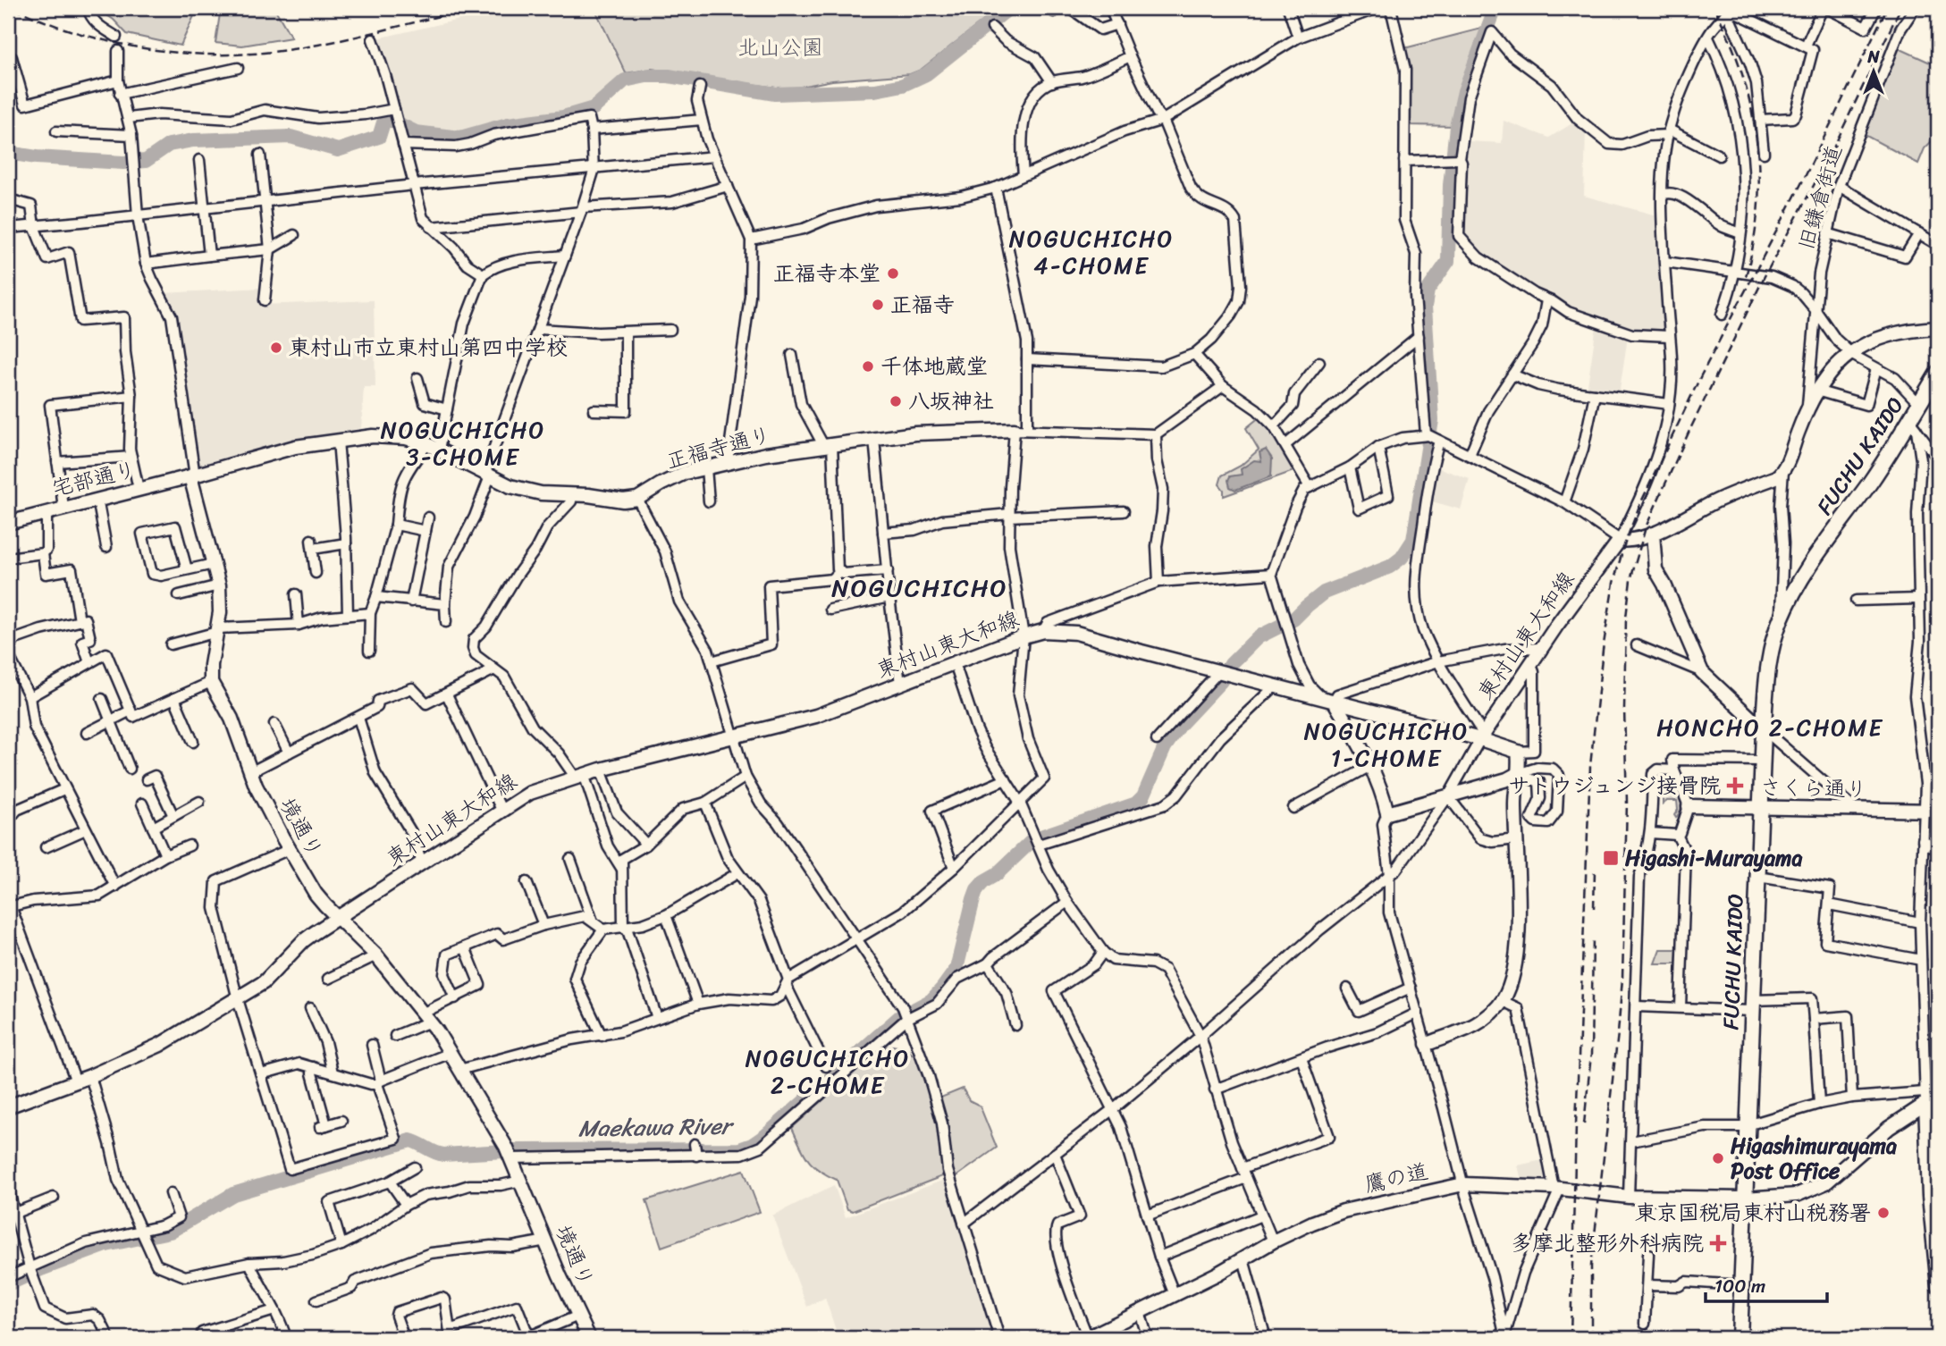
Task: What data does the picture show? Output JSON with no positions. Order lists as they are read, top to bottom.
{
  "streets": {
    "main road": ["FUCHU KAIDO"],
    "street": [
      "旧鎌倉街道",
      "正福寺通り",
      "宅部通り",
      "東村山東大和線",
      "さくら通り",
      "境通り",
      "鷹の道"
    ]
  },
  "crossings": [
    ["FUCHU KAIDO", "さくら通り"],
    ["FUCHU KAIDO", "鷹の道"],
    ["東村山東大和線", "境通り"]
  ],
  "districts": [
    "NOGUCHICHO 4-CHOME",
    "NOGUCHICHO 3-CHOME",
    "NOGUCHICHO",
    "HONCHO 2-CHOME",
    "NOGUCHICHO 1-CHOME",
    "NOGUCHICHO 2-CHOME"
  ],
  "water": ["Maekawa River"],
  "parks": ["北山公園"],
  "places": {
    "other": [
      "正福寺本堂",
      "正福寺",
      "東村山市立東村山第四中学校",
      "千体地蔵堂",
      "八坂神社",
      "Higashimurayama Post Office",
      "東京国税局東村山税務署"
    ],
    "health": ["サトウジュンジ接骨院", "多摩北整形外科病院"],
    "transit": ["Higashi-Murayama"]
  },
  "scale_bar": "100 m",
  "north": "top"
}
